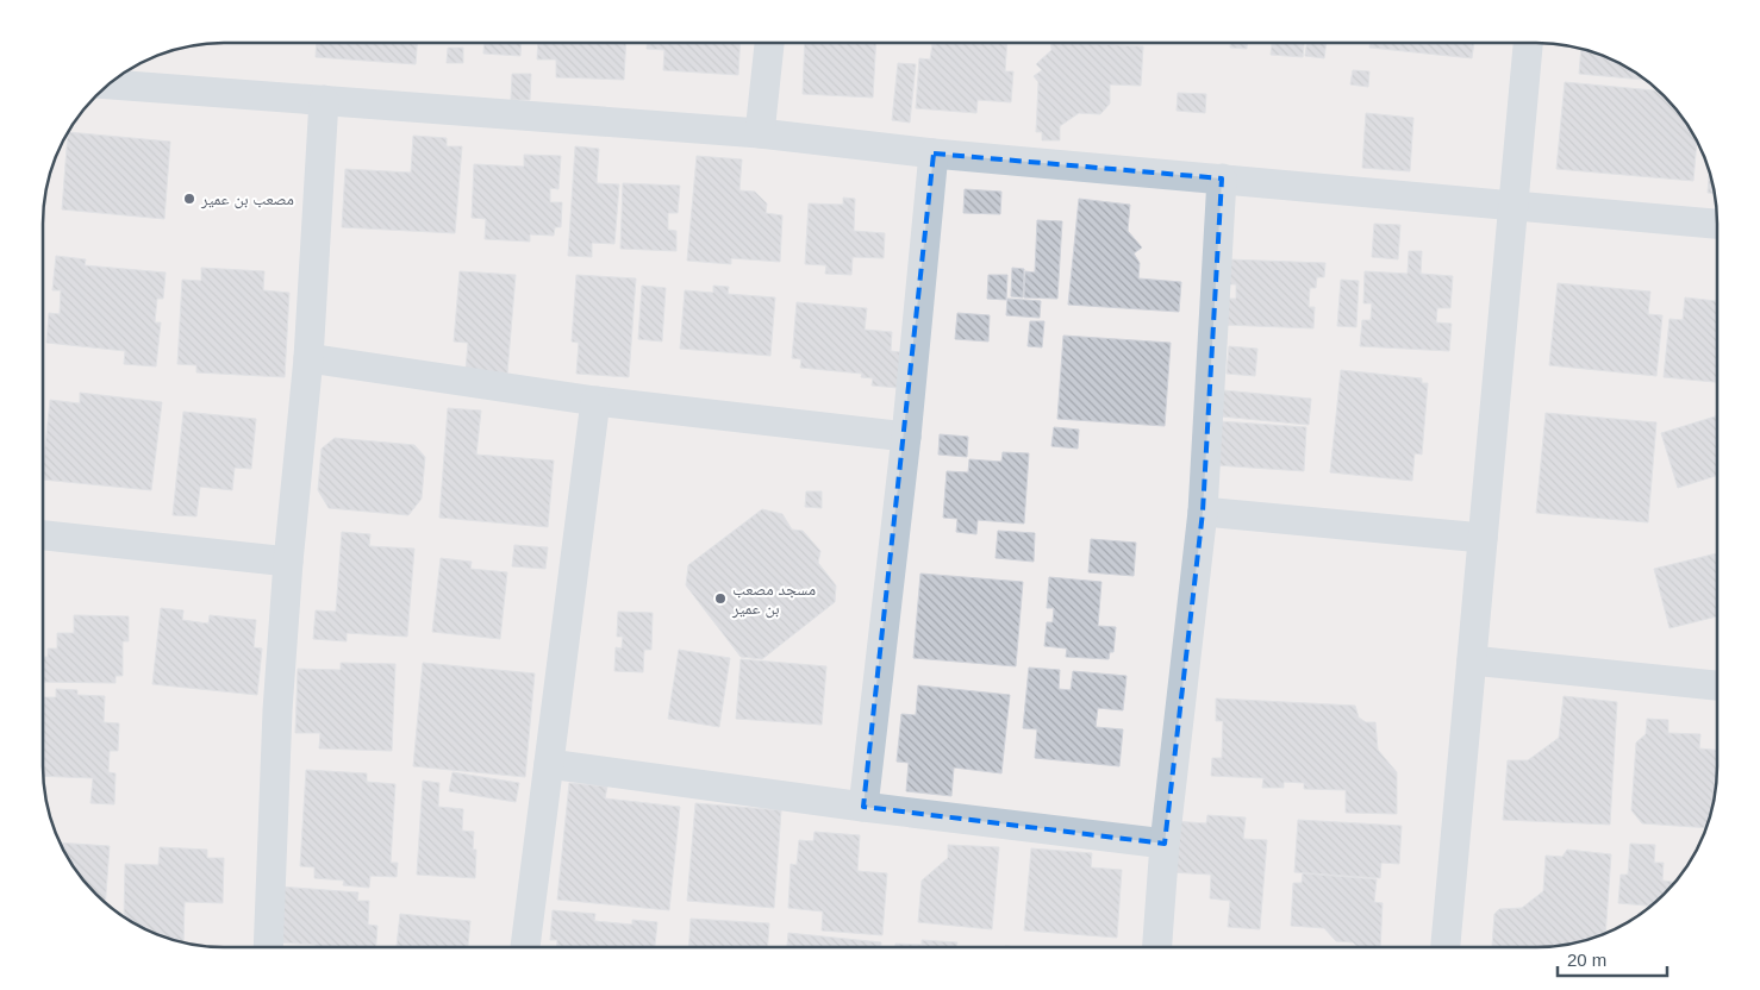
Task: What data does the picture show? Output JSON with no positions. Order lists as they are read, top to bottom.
{
  "places": ["مصعب بن عمير", "مسجد مصعب بن عمير"],
  "scale_bar": "20 m"
}
